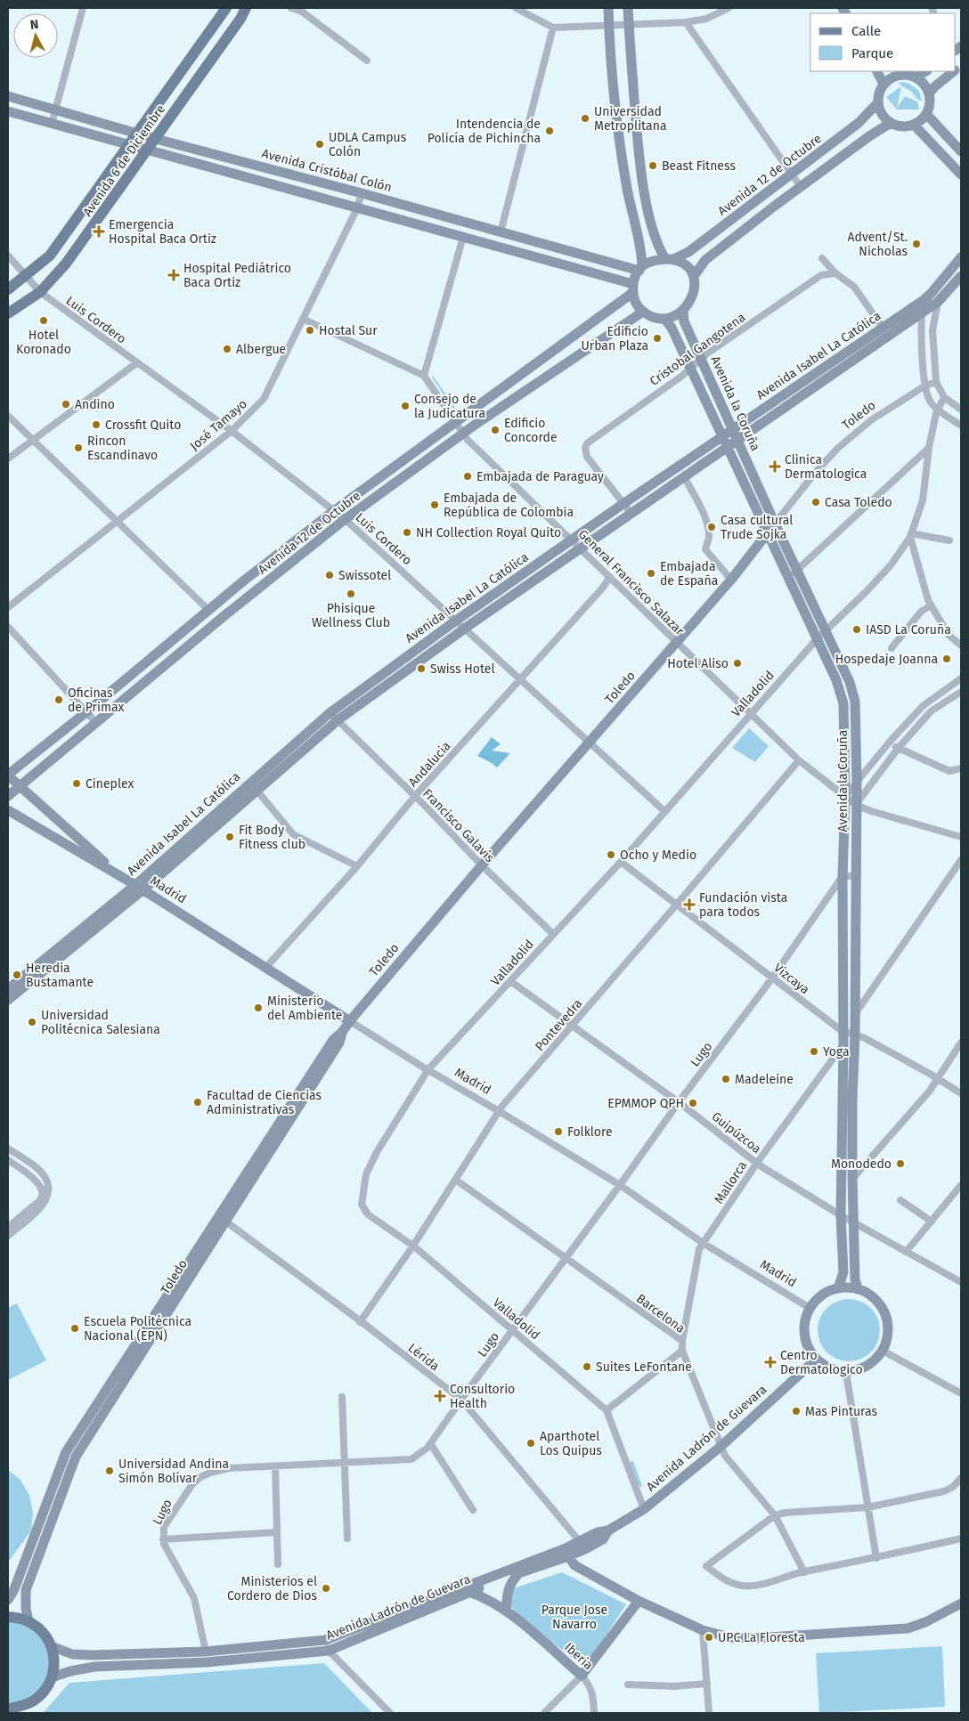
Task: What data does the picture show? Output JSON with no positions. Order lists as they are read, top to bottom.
{
  "streets": {
    "main road": [
      "Avenida 6 de Diciembre",
      "Avenida Cristóbal Colón",
      "Avenida 12 de Octubre",
      "Avenida Isabel La Católica",
      "Avenida la Coruña",
      "Toledo",
      "Madrid",
      "Avenida Ladrón de Guevara",
      "Iberia"
    ],
    "street": [
      "Luis Cordero",
      "Cristobal Gangotena",
      "José Tamayo",
      "General Francisco Salazar",
      "Valladolid",
      "Andalucia",
      "Francisco Galavis",
      "Vizcaya",
      "Pontevedra",
      "Lugo",
      "Guipúzcoa",
      "Mallorca",
      "Barcelona",
      "Lérida"
    ]
  },
  "crossings": [
    ["Avenida 6 de Diciembre", "Avenida Cristóbal Colón"],
    ["Avenida 6 de Diciembre", "Luis Cordero"],
    ["Avenida Cristóbal Colón", "Avenida 12 de Octubre"],
    ["Avenida Cristóbal Colón", "Avenida la Coruña"],
    ["Avenida Cristóbal Colón", "José Tamayo"],
    ["Avenida 12 de Octubre", "Luis Cordero"],
    ["Avenida 12 de Octubre", "Avenida la Coruña"],
    ["Avenida 12 de Octubre", "General Francisco Salazar"],
    ["Avenida 12 de Octubre", "Madrid"],
    ["Luis Cordero", "Avenida Isabel La Católica"],
    ["Luis Cordero", "Toledo"],
    ["Luis Cordero", "José Tamayo"],
    ["Luis Cordero", "Valladolid"],
    ["Luis Cordero", "Andalucia"],
    ["Cristobal Gangotena", "Avenida Isabel La Católica"],
    ["Cristobal Gangotena", "Avenida la Coruña"],
    ["Avenida Isabel La Católica", "Avenida la Coruña"],
    ["Avenida Isabel La Católica", "General Francisco Salazar"],
    ["Avenida Isabel La Católica", "Francisco Galavis"],
    ["Avenida Isabel La Católica", "Madrid"],
    ["Avenida la Coruña", "Toledo"],
    ["Avenida la Coruña", "General Francisco Salazar"],
    ["Avenida la Coruña", "Valladolid"],
    ["Avenida la Coruña", "Madrid"],
    ["Avenida la Coruña", "Vizcaya"],
    ["Avenida la Coruña", "Lugo"],
    ["Avenida la Coruña", "Guipúzcoa"],
    ["Avenida la Coruña", "Mallorca"],
    ["Avenida la Coruña", "Avenida Ladrón de Guevara"],
    ["Toledo", "General Francisco Salazar"],
    ["Toledo", "Francisco Galavis"],
    ["Toledo", "Madrid"],
    ["Toledo", "Lérida"],
    ["General Francisco Salazar", "Valladolid"],
    ["General Francisco Salazar", "Andalucia"],
    ["General Francisco Salazar", "Pontevedra"],
    ["Valladolid", "Francisco Galavis"],
    ["Valladolid", "Madrid"],
    ["Valladolid", "Vizcaya"],
    ["Valladolid", "Pontevedra"],
    ["Valladolid", "Lugo"],
    ["Valladolid", "Guipúzcoa"],
    ["Valladolid", "Avenida Ladrón de Guevara"],
    ["Andalucia", "Francisco Galavis"],
    ["Andalucia", "Madrid"],
    ["Madrid", "Pontevedra"],
    ["Madrid", "Lugo"],
    ["Madrid", "Mallorca"],
    ["Madrid", "Avenida Ladrón de Guevara"],
    ["Vizcaya", "Pontevedra"],
    ["Vizcaya", "Lugo"],
    ["Vizcaya", "Mallorca"],
    ["Pontevedra", "Guipúzcoa"],
    ["Pontevedra", "Barcelona"],
    ["Pontevedra", "Lérida"],
    ["Lugo", "Guipúzcoa"],
    ["Lugo", "Barcelona"],
    ["Lugo", "Lérida"],
    ["Lugo", "Avenida Ladrón de Guevara"],
    ["Guipúzcoa", "Mallorca"],
    ["Mallorca", "Barcelona"],
    ["Barcelona", "Avenida Ladrón de Guevara"],
    ["Lérida", "Avenida Ladrón de Guevara"],
    ["Avenida Ladrón de Guevara", "Iberia"]
  ],
  "parks": ["Parque Jose Navarro"],
  "places": {
    "other": [
      "Universidad Metroplitana",
      "Intendencia de Policía de Pichincha",
      "UDLA Campus Colón",
      "Beast Fitness",
      "Advent/St. Nicholas",
      "Hotel Koronado",
      "Hostal Sur",
      "Edificio Urban Plaza",
      "Albergue",
      "Andino",
      "Consejo de la Judicatura",
      "Crossfit Quito",
      "Edificio Concorde",
      "Rincon Escandinavo",
      "Embajada de Paraguay",
      "Casa Toledo",
      "Embajada de República de Colombia",
      "Casa cultural Trude Sojka",
      "NH Collection Royal Quito",
      "Embajada de España",
      "Swissotel",
      "Phisique Wellness Club",
      "IASD La Coruña",
      "Hospedaje Joanna",
      "Hotel Aliso",
      "Swiss Hotel",
      "Oficinas de Primax",
      "Cineplex",
      "Fit Body Fitness club",
      "Ocho y Medio",
      "Heredia Bustamante",
      "Ministerio del Ambiente",
      "Universidad Politécnica Salesiana",
      "Yoga",
      "Madeleine",
      "Facultad de Ciencias Administrativas",
      "EPMMOP QPH",
      "Folklore",
      "Monodedo",
      "Escuela Politécnica Nacional (EPN)",
      "Suites LeFontane",
      "Mas Pinturas",
      "Aparthotel Los Quipus",
      "Universidad Andina Simón Bolívar",
      "Ministerios el Cordero de Dios",
      "UPC La Floresta"
    ],
    "health": [
      "Emergencia Hospital Baca Ortiz",
      "Hospital Pediátrico Baca Ortiz",
      "Clinica Dermatologica",
      "Fundación vista para todos",
      "Centro Dermatologico",
      "Consultorio Health"
    ]
  },
  "legend": ["Calle", "Parque"],
  "north": "top"
}
